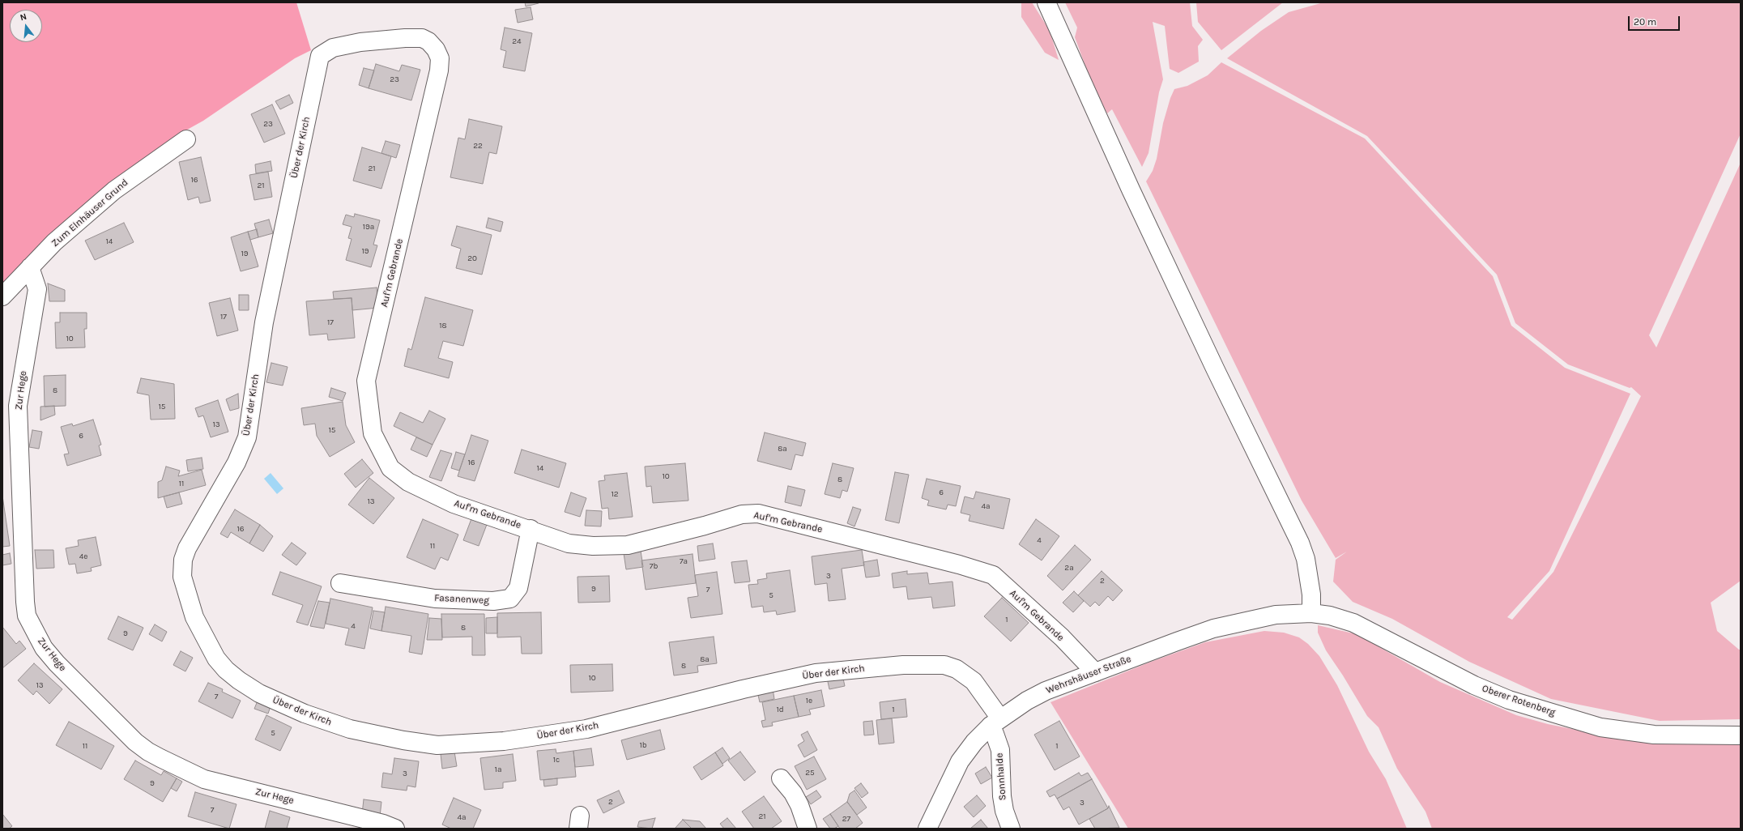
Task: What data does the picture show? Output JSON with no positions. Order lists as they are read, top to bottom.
{
  "streets": {
    "street": [
      "Über der Kirch",
      "Zum Elnhäuser Grund",
      "Auf'm Gebrande",
      "Zur Hege",
      "Fasanenweg",
      "Wehrshäuser Straße",
      "Oberer Rotenberg",
      "Sonnhalde"
    ]
  },
  "crossings": [
    ["Über der Kirch", "Auf'm Gebrande"],
    ["Über der Kirch", "Wehrshäuser Straße"],
    ["Über der Kirch", "Sonnhalde"],
    ["Zum Elnhäuser Grund", "Zur Hege"],
    ["Auf'm Gebrande", "Fasanenweg"],
    ["Auf'm Gebrande", "Wehrshäuser Straße"],
    ["Wehrshäuser Straße", "Oberer Rotenberg"],
    ["Wehrshäuser Straße", "Sonnhalde"]
  ],
  "house_numbers": [
    "24",
    "23",
    "23",
    "22",
    "21",
    "16",
    "21",
    "19a",
    "14",
    "19",
    "19",
    "20",
    "17",
    "17",
    "18",
    "10",
    "8",
    "15",
    "13",
    "15",
    "6",
    "8a",
    "16",
    "14",
    "10",
    "8",
    "11",
    "6",
    "12",
    "13",
    "4a",
    "16",
    "4",
    "11",
    "4e",
    "7a",
    "7b",
    "2a",
    "3",
    "2",
    "9",
    "7",
    "5",
    "1",
    "4",
    "8",
    "9",
    "8a",
    "8",
    "10",
    "13",
    "7",
    "1e",
    "1d",
    "1",
    "5",
    "1b",
    "11",
    "1",
    "1c",
    "1a",
    "25",
    "3",
    "9",
    "2",
    "3",
    "7",
    "21",
    "4a",
    "27"
  ],
  "scale_bar": "20 m",
  "north": "top"
}
